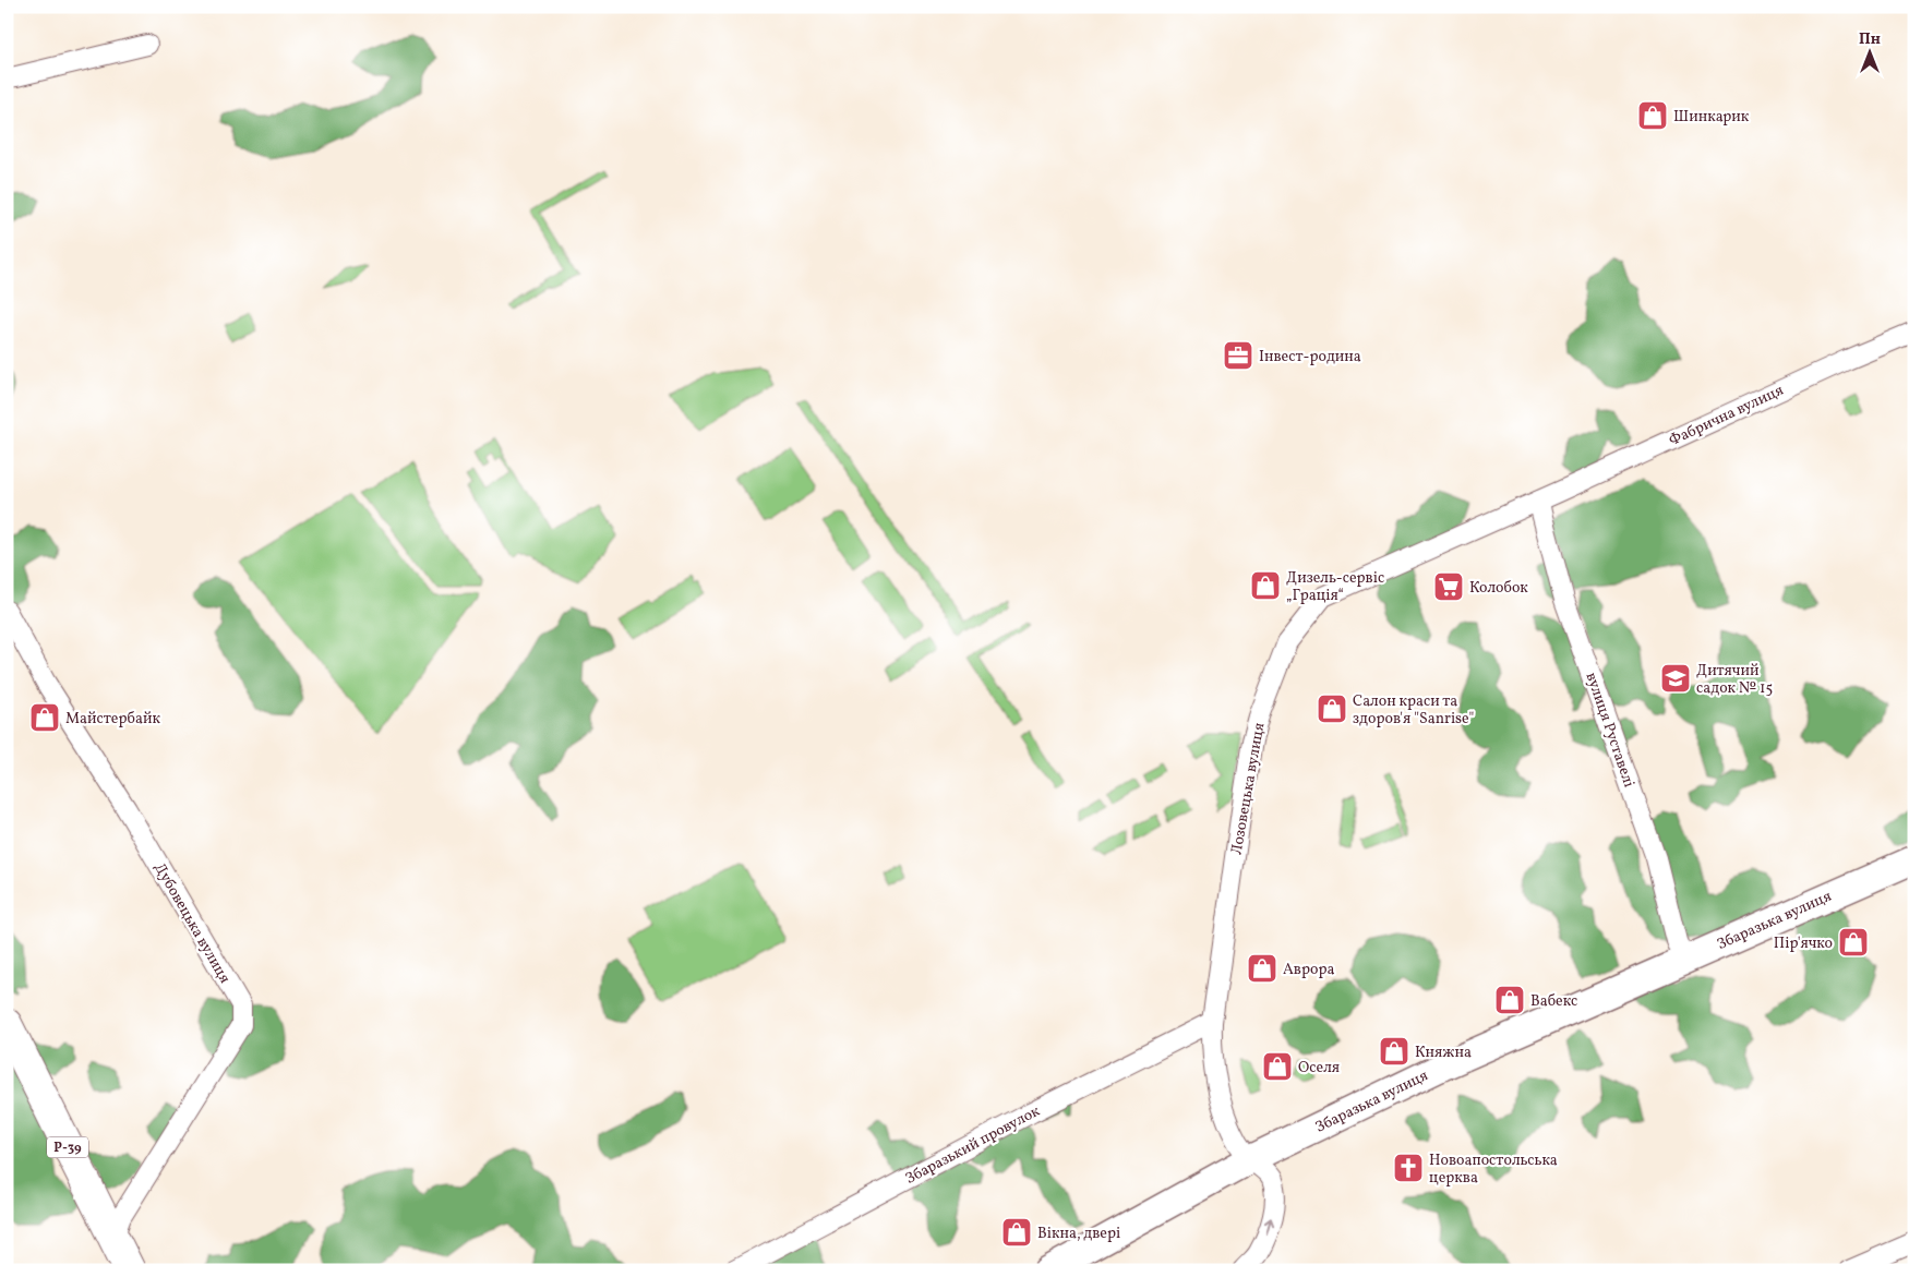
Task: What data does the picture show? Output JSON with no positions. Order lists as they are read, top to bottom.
{
  "streets": {
    "main road": ["Збаразька вулиця", "Р-39"],
    "street": [
      "Фабрична вулиця",
      "вулиця Руставелі",
      "Лозовецька вулиця",
      "Дубовецька вулиця",
      "Збаразький провулок"
    ]
  },
  "crossings": [
    ["Фабрична вулиця", "вулиця Руставелі"],
    ["Фабрична вулиця", "Лозовецька вулиця"],
    ["вулиця Руставелі", "Лозовецька вулиця"],
    ["вулиця Руставелі", "Збаразька вулиця"],
    ["Лозовецька вулиця", "Збаразька вулиця"],
    ["Лозовецька вулиця", "Збаразький провулок"],
    ["Дубовецька вулиця", "Р-39"]
  ],
  "places": {
    "shop": [
      "Шинкарик",
      "Дизель-сервіс „Грація“",
      "Салон краси та здоров'я \"Sanrise\"",
      "Майстербайк",
      "Пір'ячко",
      "Аврора",
      "Вабекс",
      "Княжна",
      "Оселя",
      "Вікна, двері"
    ],
    "office": ["Інвест-родина"],
    "supermarket": ["Колобок"],
    "school or university": ["Дитячий садок № 15"],
    "church": ["Новоапостольська церква"]
  },
  "north": "top"
}
